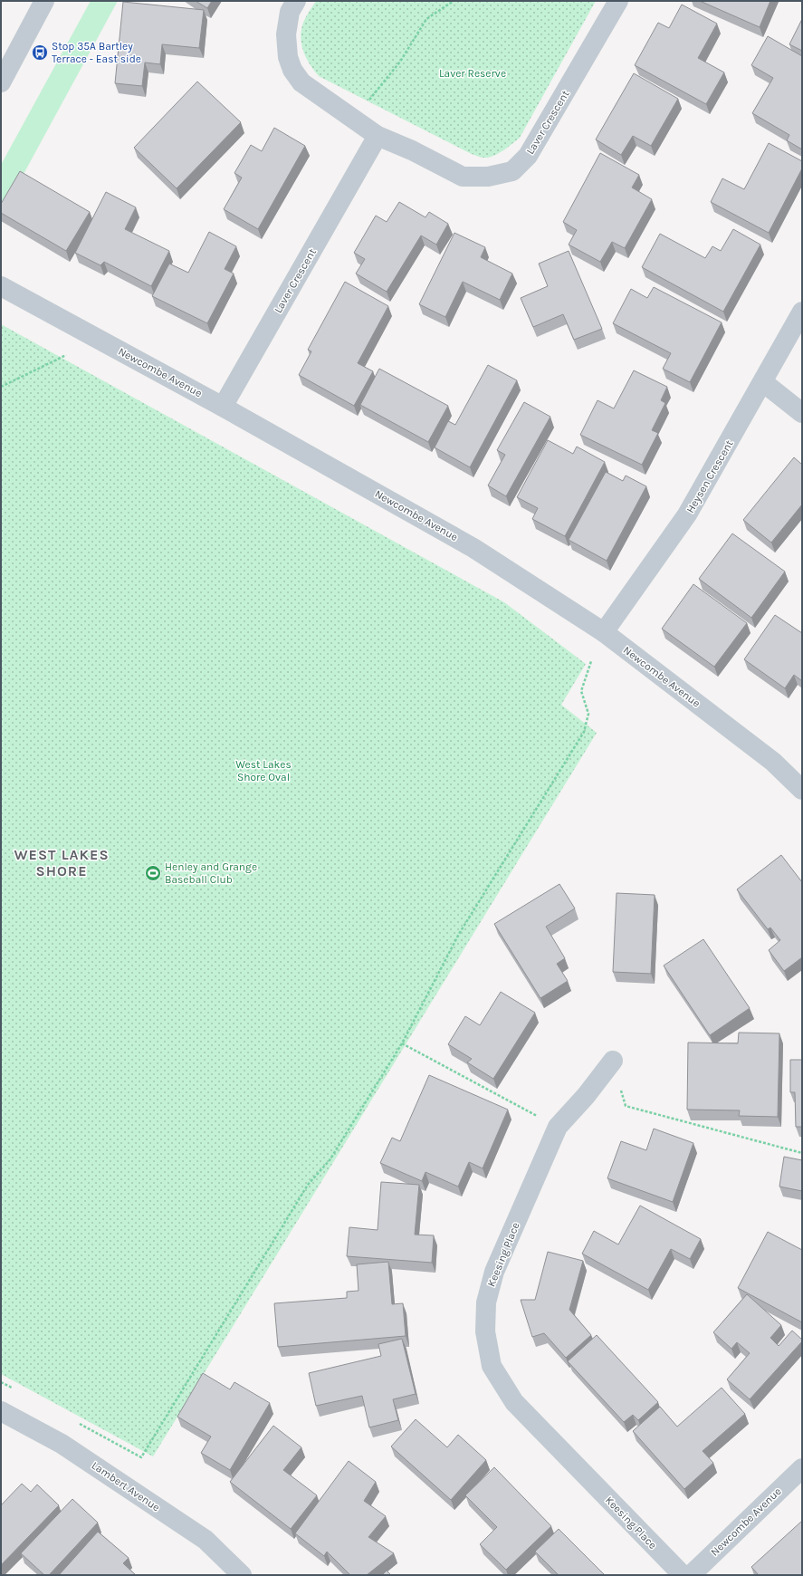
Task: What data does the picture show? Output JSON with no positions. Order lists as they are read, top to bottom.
{
  "streets": {
    "street": [
      "Laver Crescent",
      "Newcombe Avenue",
      "Heysen Crescent",
      "Keesing Place",
      "Lambert Avenue"
    ]
  },
  "crossings": [
    ["Laver Crescent", "Newcombe Avenue"],
    ["Newcombe Avenue", "Heysen Crescent"]
  ],
  "districts": ["WEST LAKES SHORE"],
  "parks": ["Laver Reserve", "West Lakes Shore Oval"],
  "places": {
    "bus stop": ["Stop 35A Bartley Terrace - East side"],
    "sports": ["Henley and Grange Baseball Club"]
  }
}
